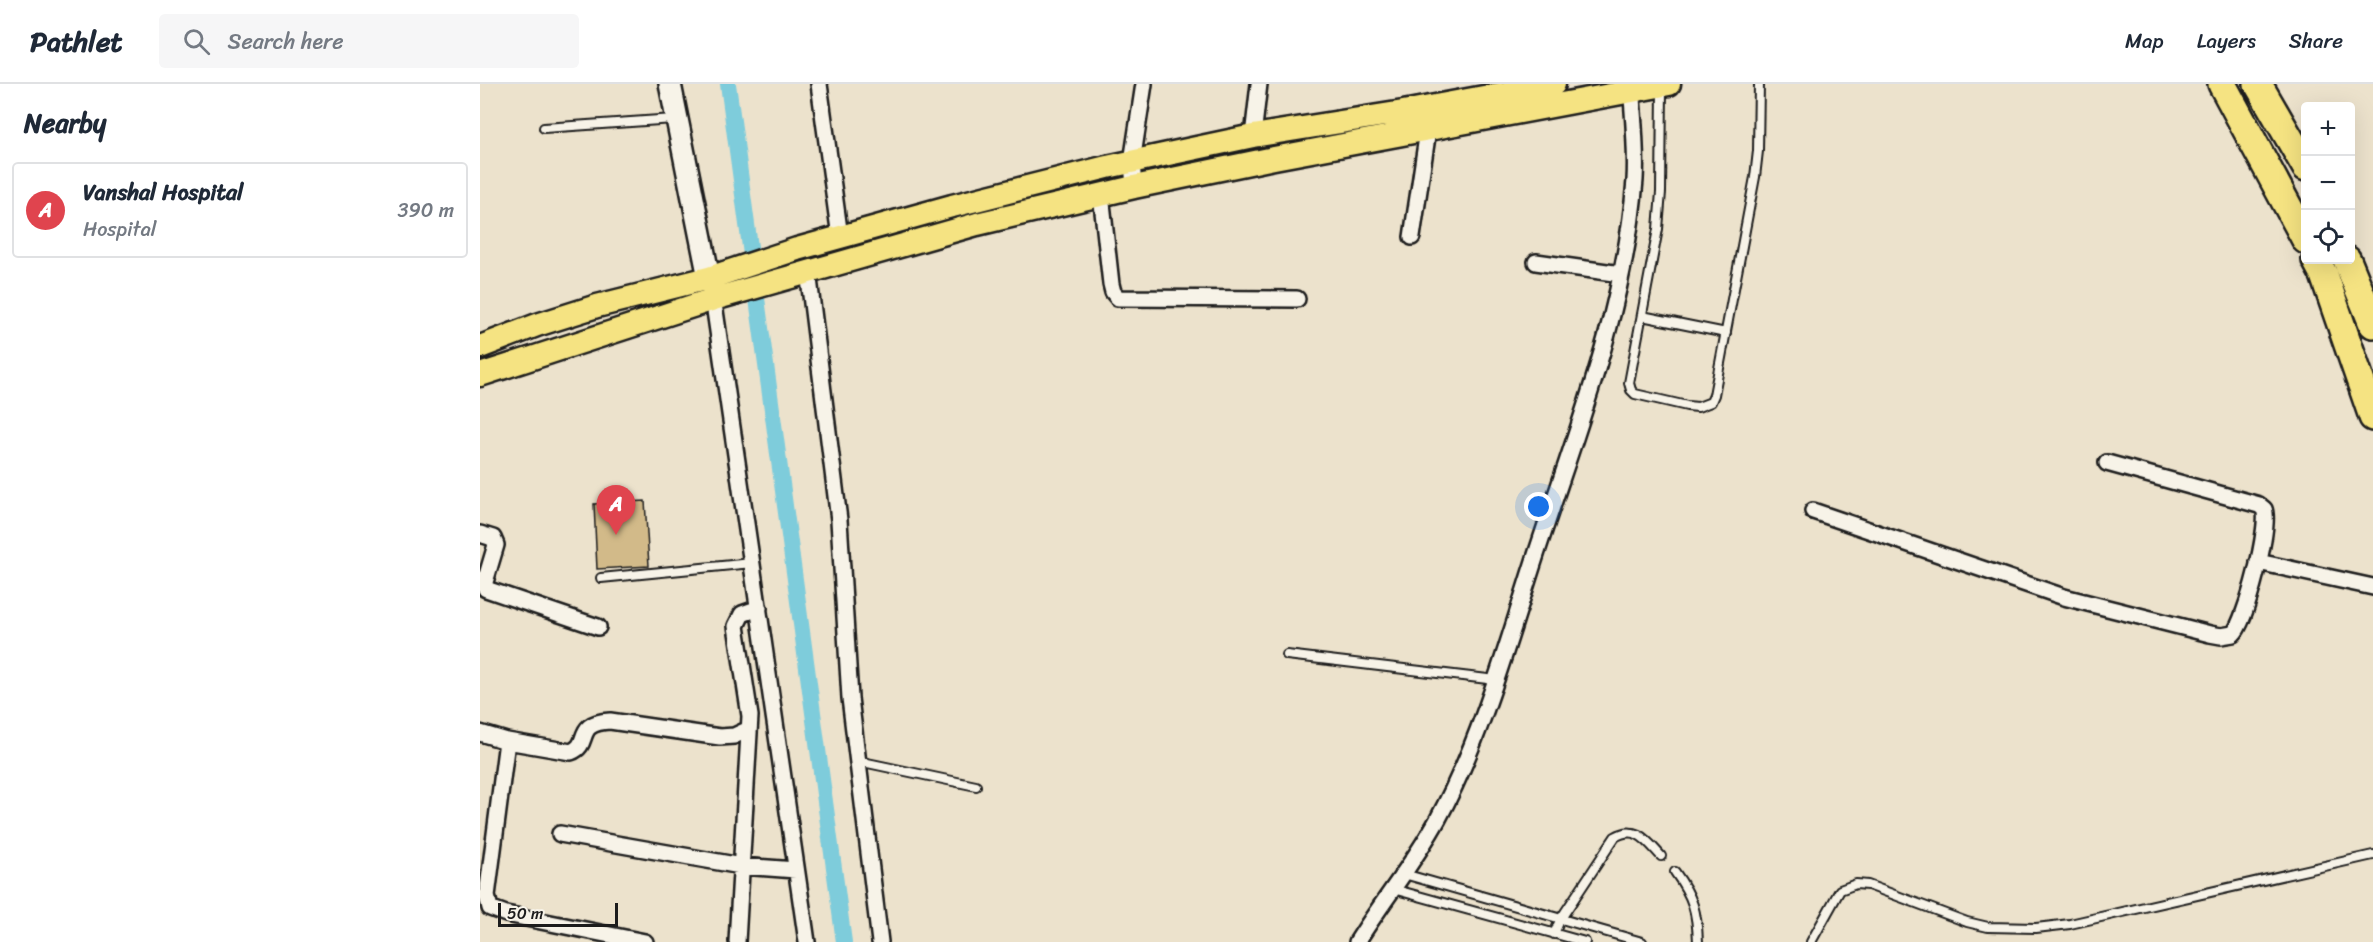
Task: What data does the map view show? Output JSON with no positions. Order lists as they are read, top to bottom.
{
  "scale_bar": "50 m",
  "page": {
    "header": "Pathlet",
    "search": "Search here",
    "nav": ["Map", "Layers", "Share"],
    "heading": "Nearby",
    "map_buttons": ["+", "−"],
    "list": [
      {
        "mark": "A",
        "name": "Vanshal Hospital",
        "note": "Hospital",
        "value": "390 m"
      }
    ],
    "pins": "A",
    "scale": "50 m"
  }
}
